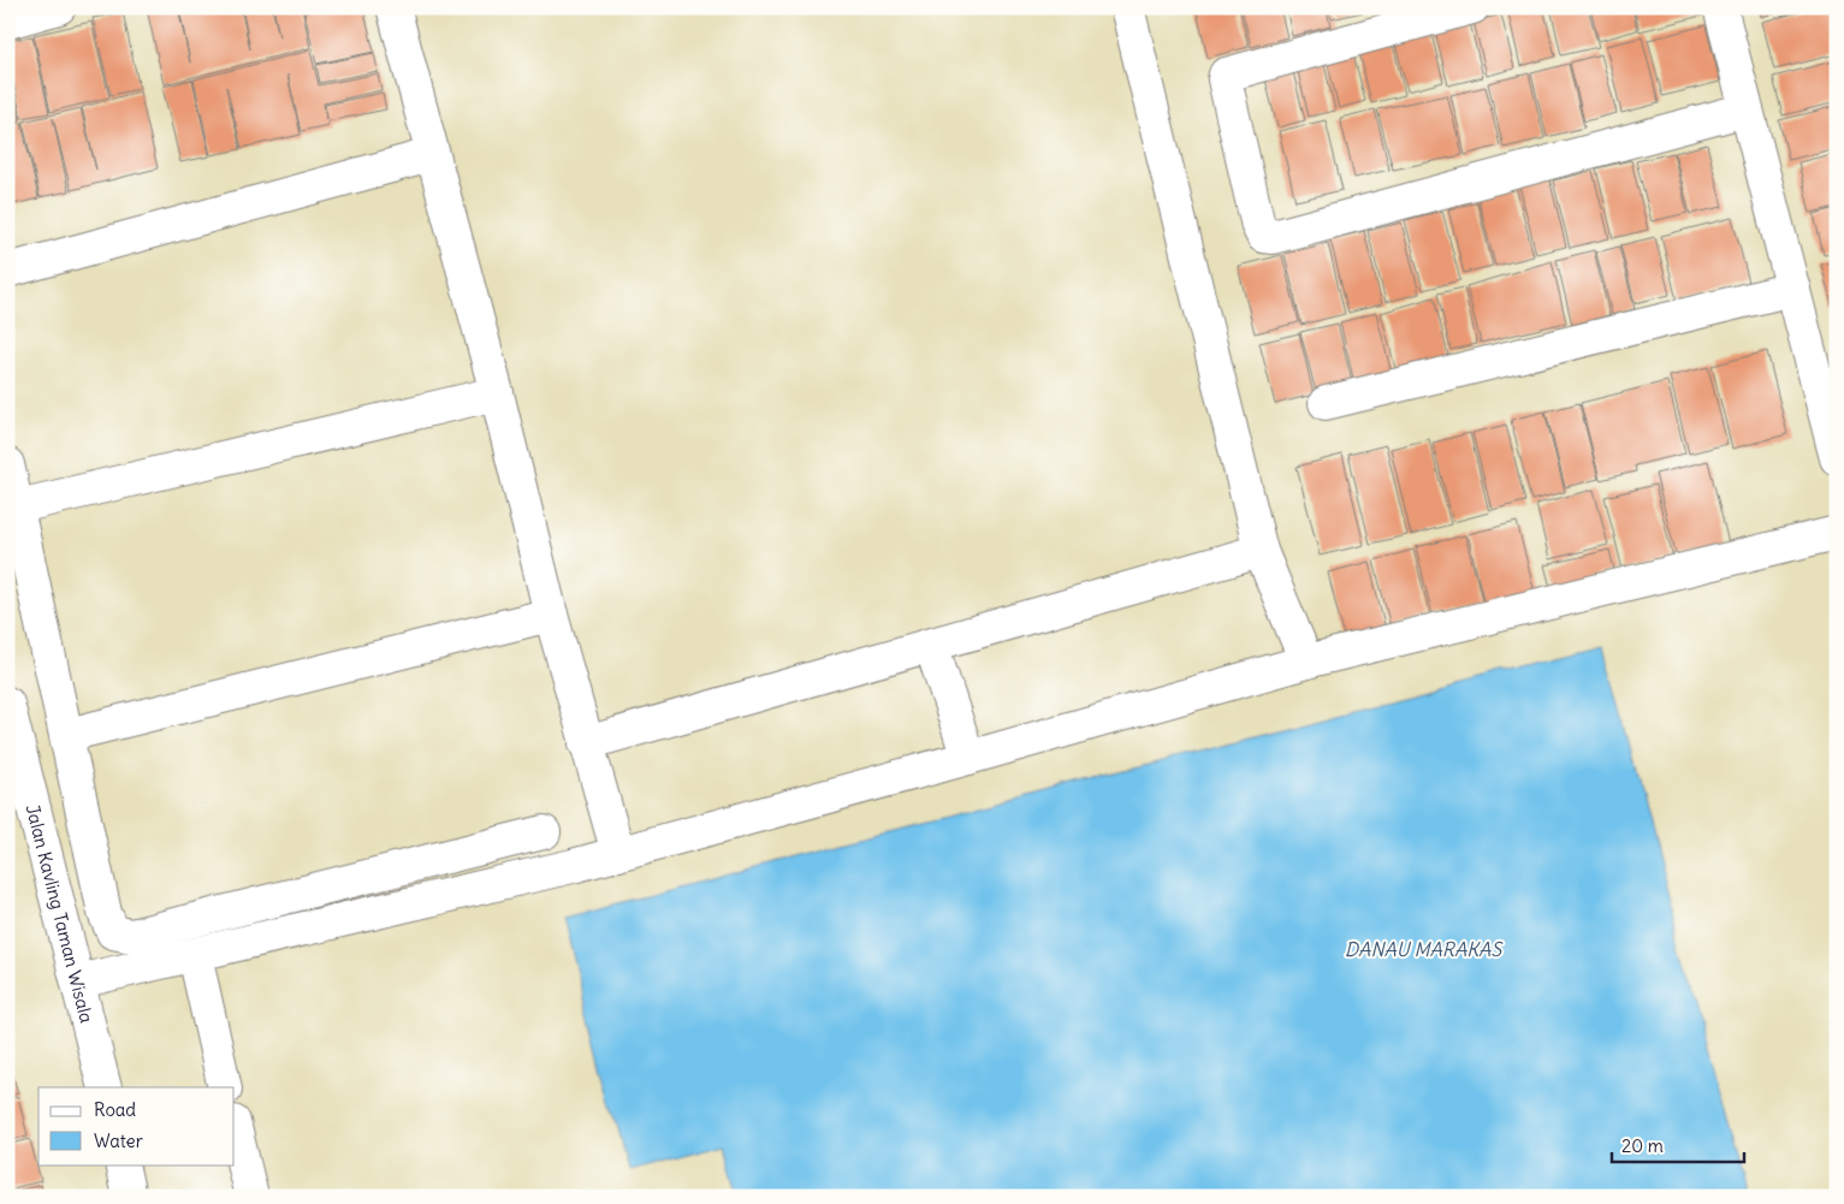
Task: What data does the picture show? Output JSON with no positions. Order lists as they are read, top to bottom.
{
  "streets": {
    "street": ["Jalan Kavling Taman Wisala"]
  },
  "water": ["DANAU MARAKAS"],
  "legend": ["Road", "Water"],
  "scale_bar": "20 m"
}
